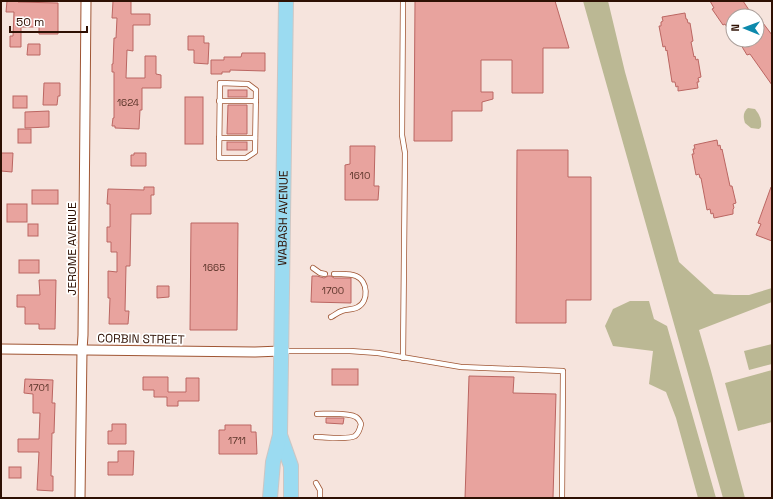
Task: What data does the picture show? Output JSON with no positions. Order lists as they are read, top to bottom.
{
  "streets": {
    "main road": ["WABASH AVENUE"],
    "street": ["JEROME AVENUE", "CORBIN STREET"]
  },
  "crossings": [
    ["WABASH AVENUE", "CORBIN STREET"],
    ["JEROME AVENUE", "CORBIN STREET"]
  ],
  "house_numbers": [
    "1624",
    "1610",
    "1665",
    "1700",
    "1701",
    "1711"
  ],
  "scale_bar": "50 m",
  "north": "left"
}
